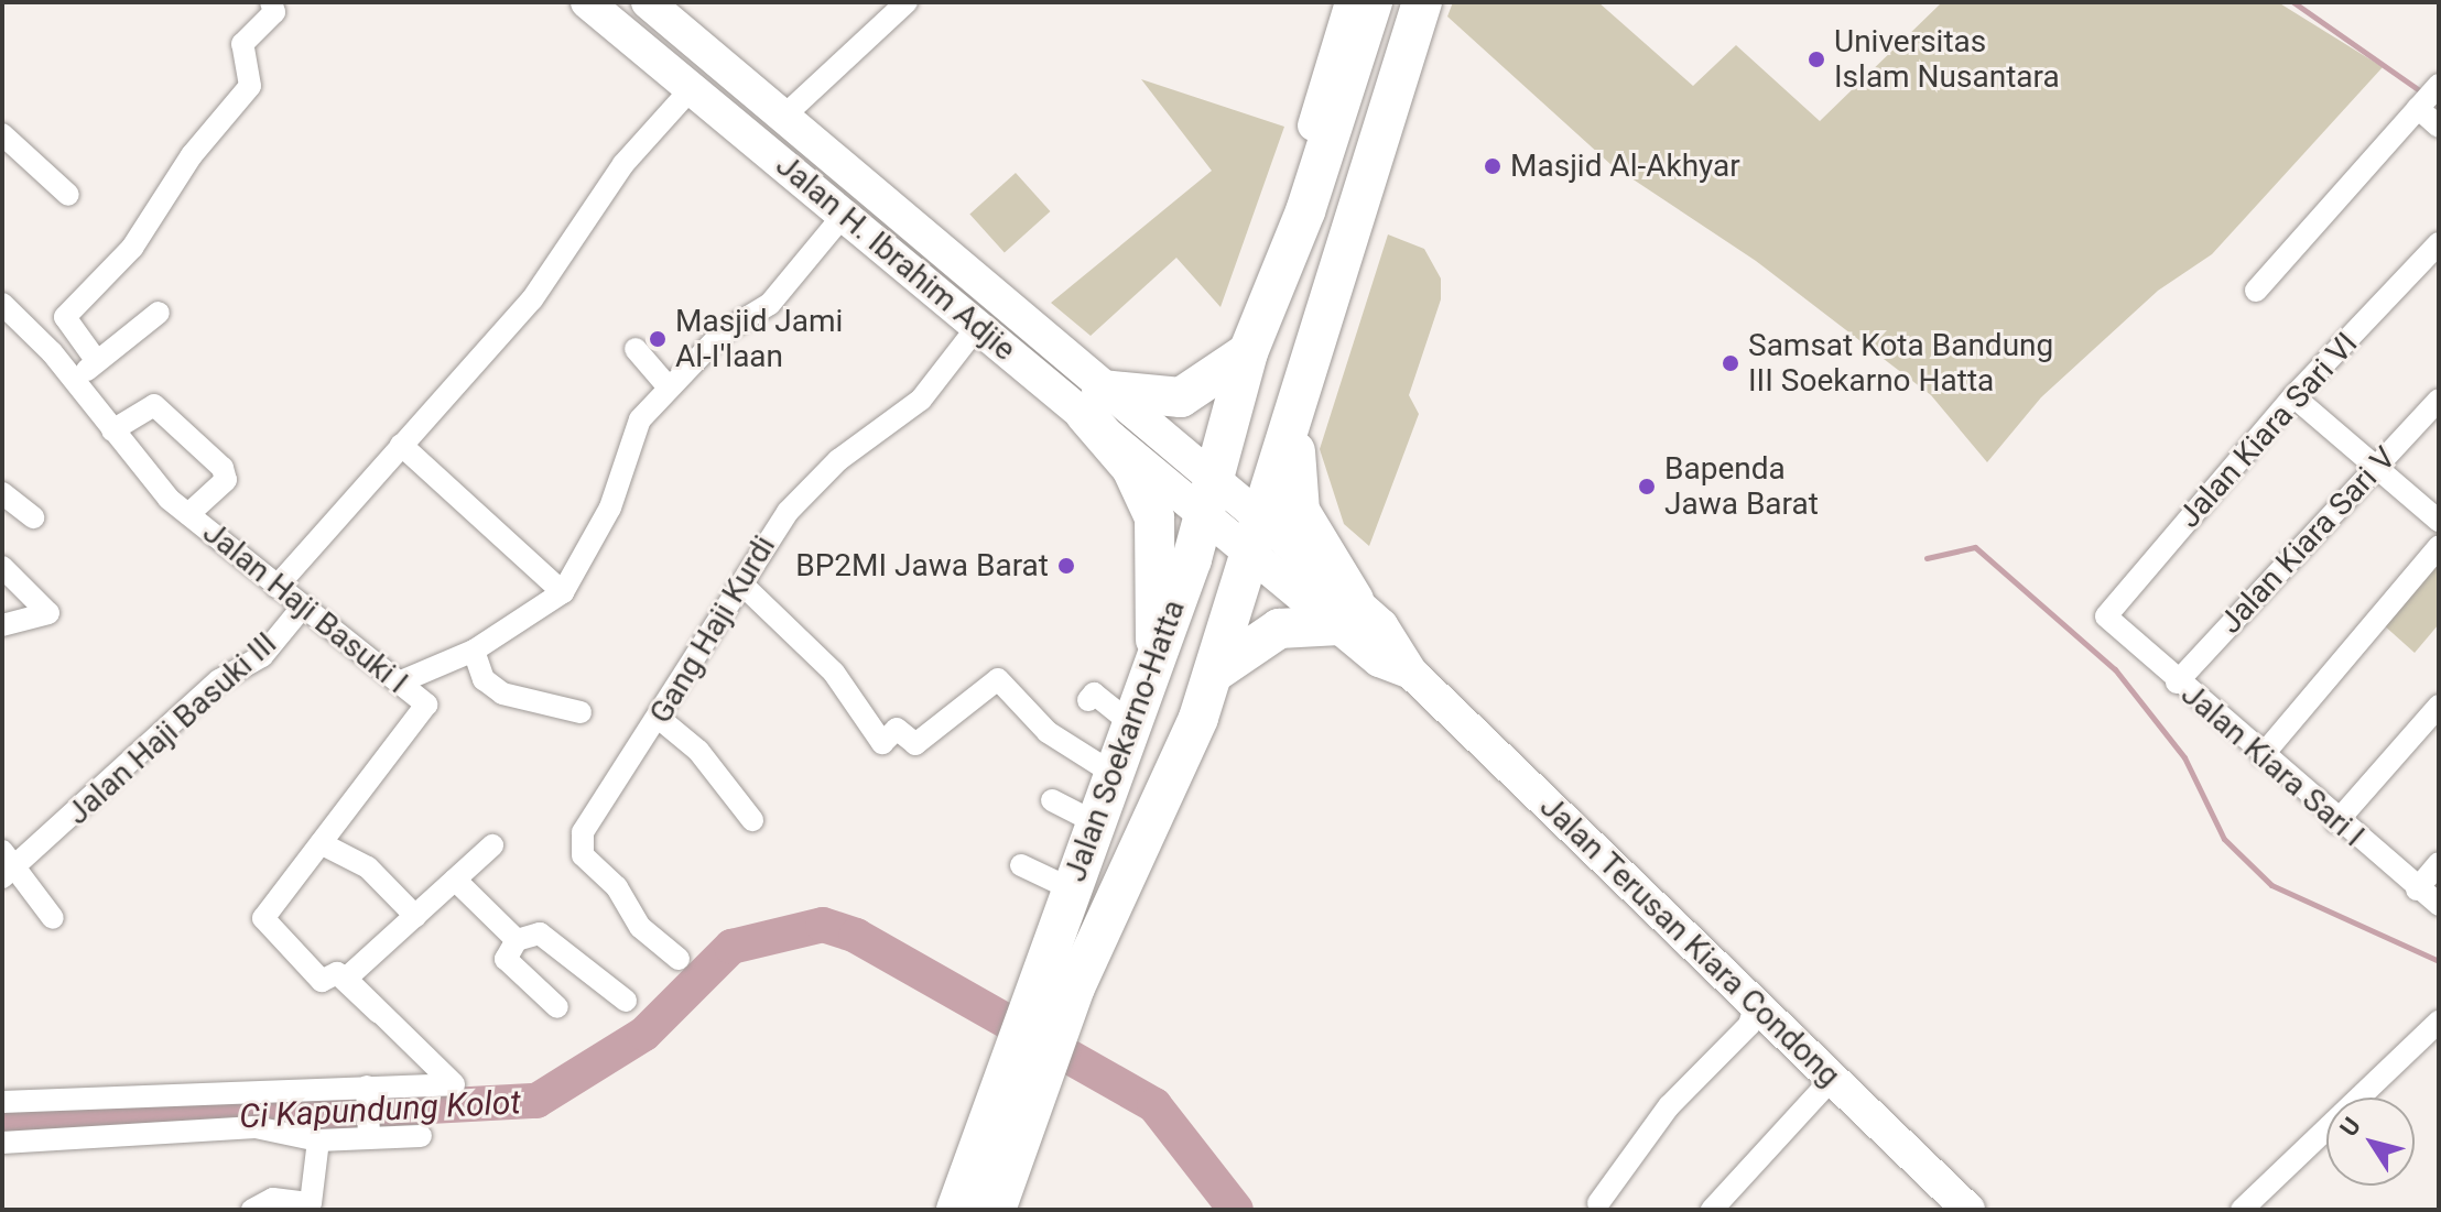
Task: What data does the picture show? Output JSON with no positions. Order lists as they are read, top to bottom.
{
  "streets": {
    "highway": ["Jalan Soekarno-Hatta"],
    "main road": ["Jalan H. Ibrahim Adjie", "Jalan Terusan Kiara Condong"],
    "street": [
      "Jalan Kiara Sari VI",
      "Jalan Kiara Sari V",
      "Jalan Haji Basuki I",
      "Gang Haji Kurdi",
      "Jalan Haji Basuki III",
      "Jalan Kiara Sari I"
    ]
  },
  "crossings": [
    ["Jalan H. Ibrahim Adjie", "Gang Haji Kurdi"],
    ["Jalan H. Ibrahim Adjie", "Jalan Soekarno-Hatta"],
    ["Jalan H. Ibrahim Adjie", "Jalan Terusan Kiara Condong"],
    ["Jalan Kiara Sari VI", "Jalan Kiara Sari I"],
    ["Jalan Kiara Sari V", "Jalan Kiara Sari I"],
    ["Jalan Haji Basuki I", "Jalan Haji Basuki III"],
    ["Jalan Soekarno-Hatta", "Jalan Terusan Kiara Condong"]
  ],
  "water": ["Ci Kapundung Kolot"],
  "places": [
    "Universitas Islam Nusantara",
    "Masjid Al-Akhyar",
    "Masjid Jami Al-I'laan",
    "Samsat Kota Bandung III Soekarno Hatta",
    "Bapenda Jawa Barat",
    "BP2MI Jawa Barat"
  ],
  "north": "top left"
}
